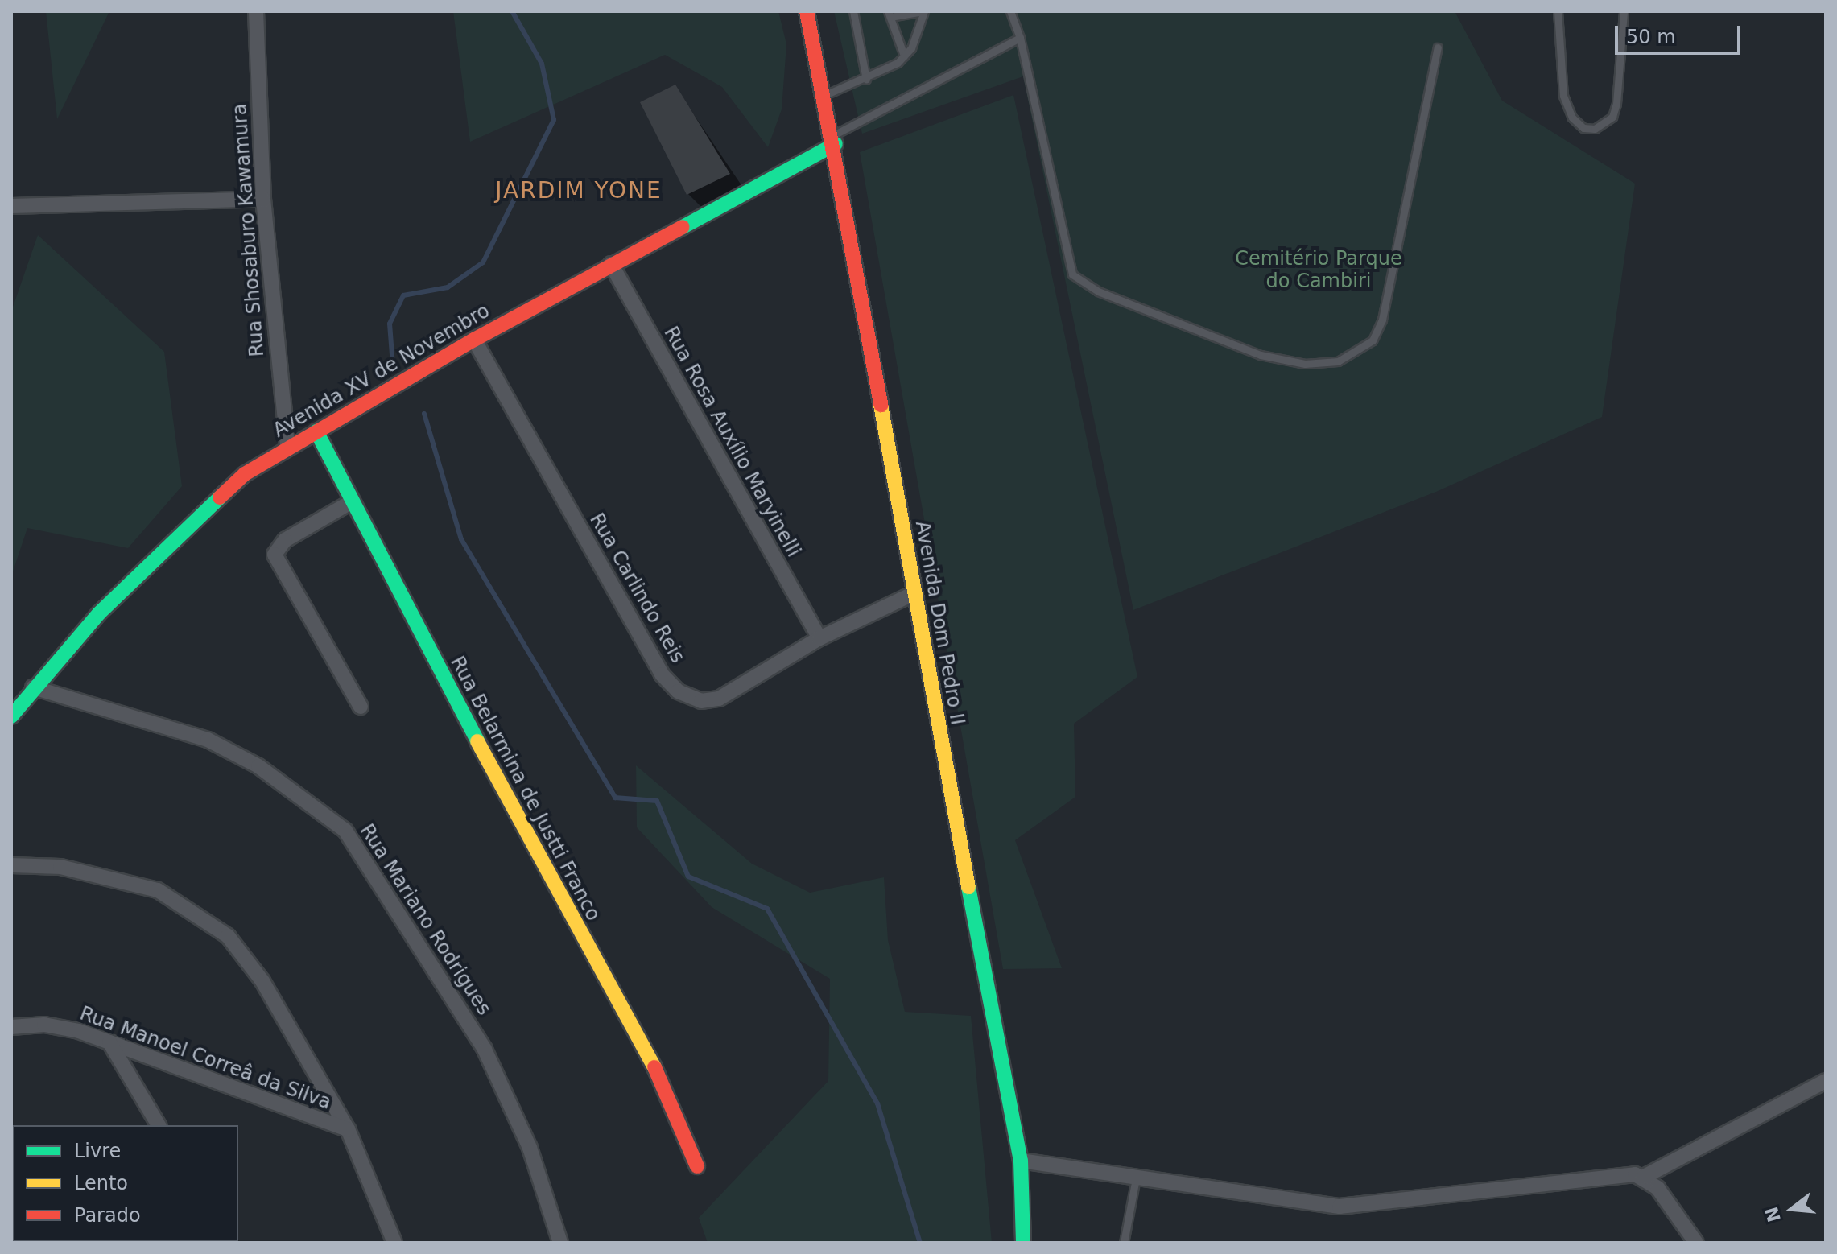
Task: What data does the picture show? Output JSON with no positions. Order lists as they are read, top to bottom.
{
  "streets": {
    "street": [
      "Rua Shosaburo Kawamura",
      "Avenida XV de Novembro",
      "Rua Rosa Auxílio Maryinelli",
      "Rua Carlindo Reis",
      "Avenida Dom Pedro II",
      "Rua Belarmina de Justti Franco",
      "Rua Mariano Rodrigues",
      "Rua Manoel Correâ da Silva"
    ]
  },
  "crossings": [
    ["Rua Shosaburo Kawamura", "Avenida XV de Novembro"],
    ["Avenida XV de Novembro", "Rua Rosa Auxílio Maryinelli"],
    ["Avenida XV de Novembro", "Rua Carlindo Reis"],
    ["Avenida XV de Novembro", "Avenida Dom Pedro II"],
    ["Avenida XV de Novembro", "Rua Belarmina de Justti Franco"],
    ["Avenida XV de Novembro", "Rua Mariano Rodrigues"],
    ["Rua Rosa Auxílio Maryinelli", "Rua Carlindo Reis"],
    ["Rua Carlindo Reis", "Avenida Dom Pedro II"]
  ],
  "districts": ["JARDIM YONE"],
  "parks": ["Cemitério Parque do Cambiri"],
  "legend": ["Livre", "Lento", "Parado"],
  "scale_bar": "50 m",
  "north": "left"
}
